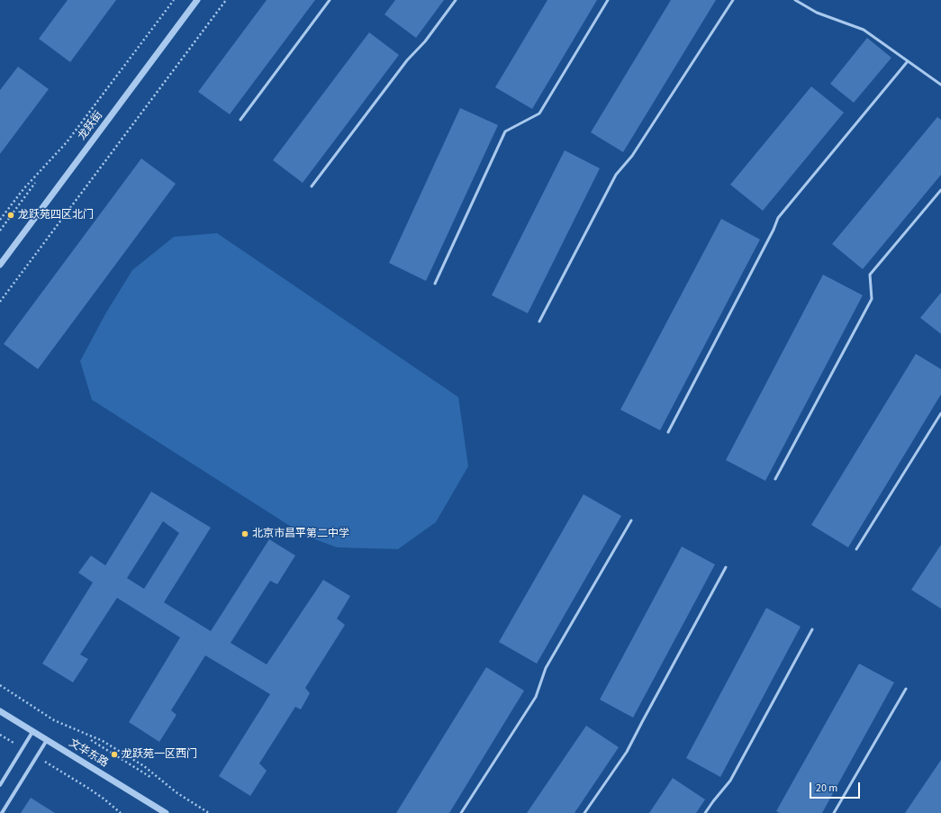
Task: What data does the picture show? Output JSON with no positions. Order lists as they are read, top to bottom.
{
  "streets": {
    "street": ["龙跃街", "文华东路"]
  },
  "places": ["龙跃苑四区北门", "北京市昌平第二中学", "龙跃苑一区西门"],
  "scale_bar": "20 m"
}
